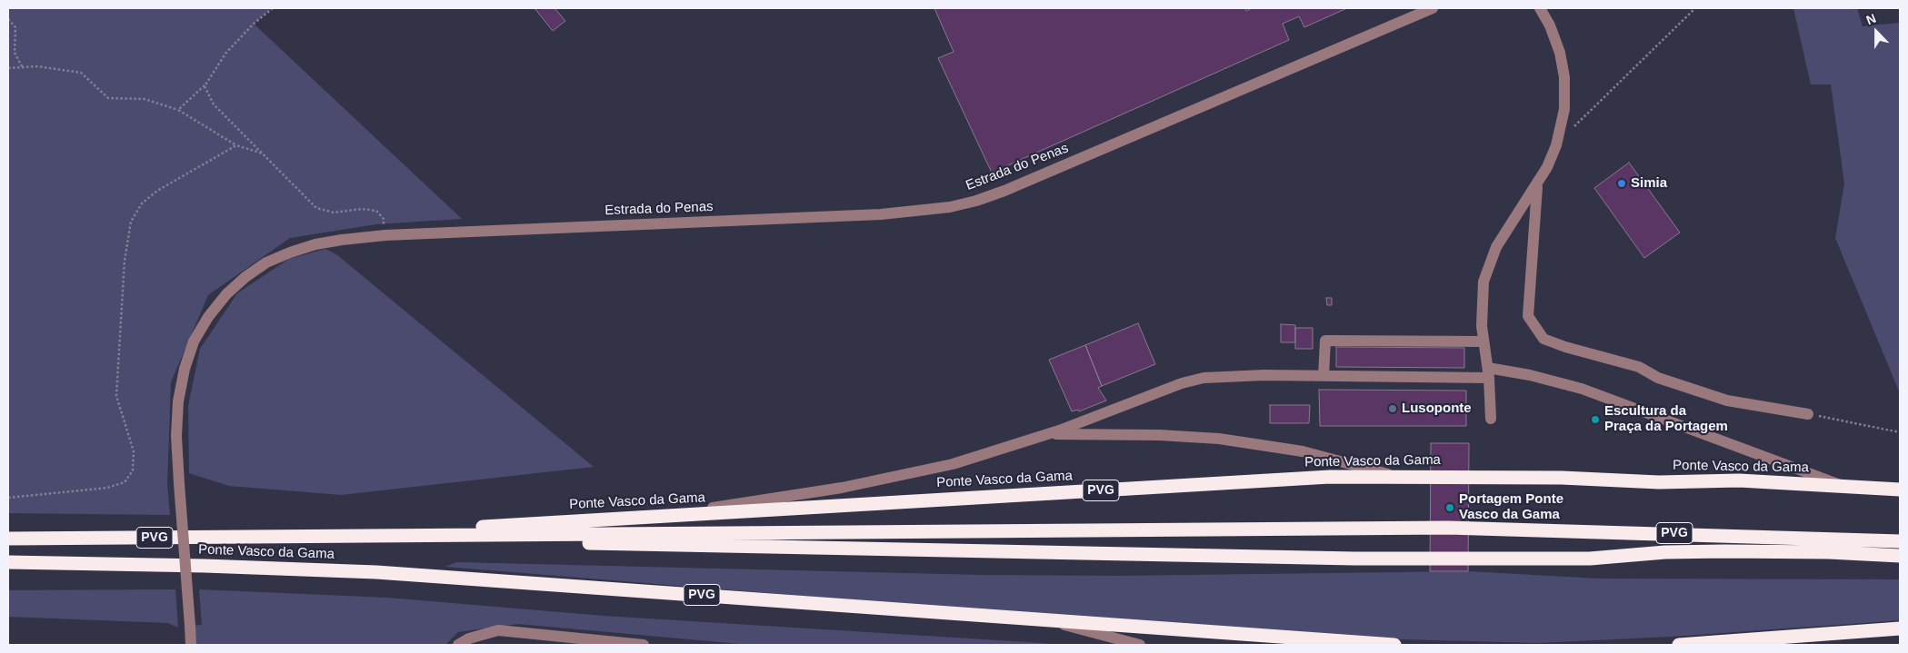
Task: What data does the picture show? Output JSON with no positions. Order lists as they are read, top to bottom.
{
  "streets": {
    "highway": ["Ponte Vasco da Gama", "PVG"],
    "street": ["Estrada do Penas"]
  },
  "places": [
    "Simia",
    "Lusoponte",
    "Escultura da Praça da Portagem",
    "Portagem Ponte Vasco da Gama"
  ],
  "north": "top"
}
